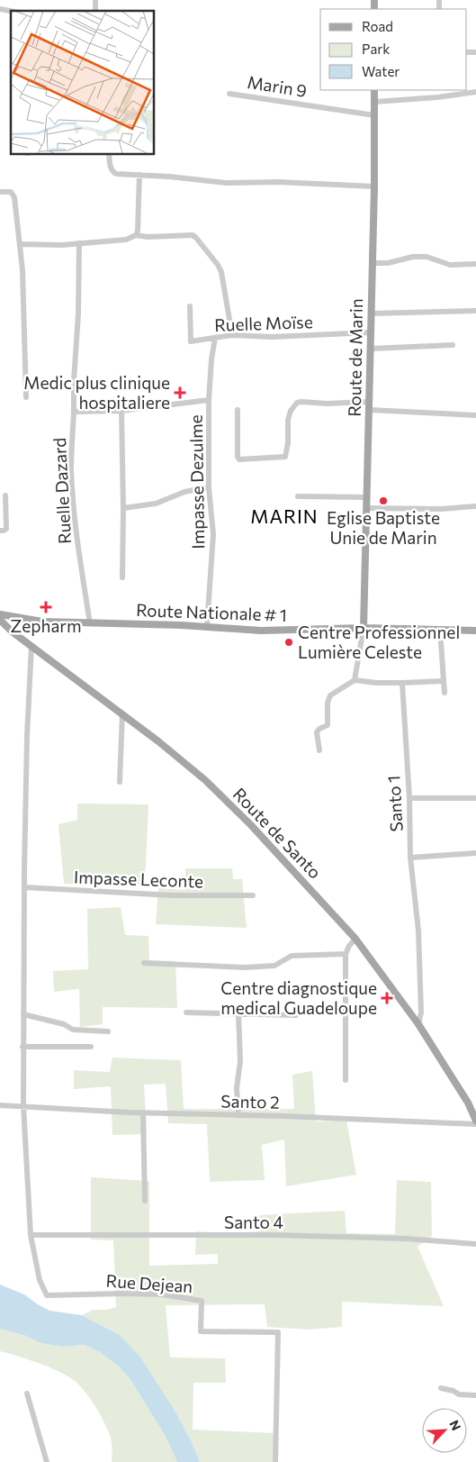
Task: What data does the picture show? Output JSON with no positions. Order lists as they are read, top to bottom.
{
  "streets": {
    "main road": ["Route de Marin", "Route Nationale # 1", "Route de Santo"],
    "street": [
      "Marin 9",
      "Ruelle Moïse",
      "Impasse Dezulme",
      "Ruelle Dazard",
      "Santo 1",
      "Impasse Leconte",
      "Santo 2",
      "Santo 4",
      "Rue Dejean"
    ]
  },
  "crossings": [
    ["Marin 9", "Route de Marin"],
    ["Ruelle Moïse", "Route de Marin"],
    ["Ruelle Moïse", "Impasse Dezulme"],
    ["Route de Marin", "Route Nationale # 1"],
    ["Impasse Dezulme", "Route Nationale # 1"],
    ["Ruelle Dazard", "Route Nationale # 1"],
    ["Santo 1", "Route de Santo"],
    ["Santo 4", "Rue Dejean"]
  ],
  "districts": ["MARIN"],
  "places": {
    "health": ["Medic plus clinique hospitaliere", "Zepharm", "Centre diagnostique medical Guadeloupe"],
    "other": ["Eglise Baptiste Unie de Marin", "Centre Professionnel Lumière Celeste"]
  },
  "legend": ["Road", "Park", "Water"],
  "north": "top right"
}
